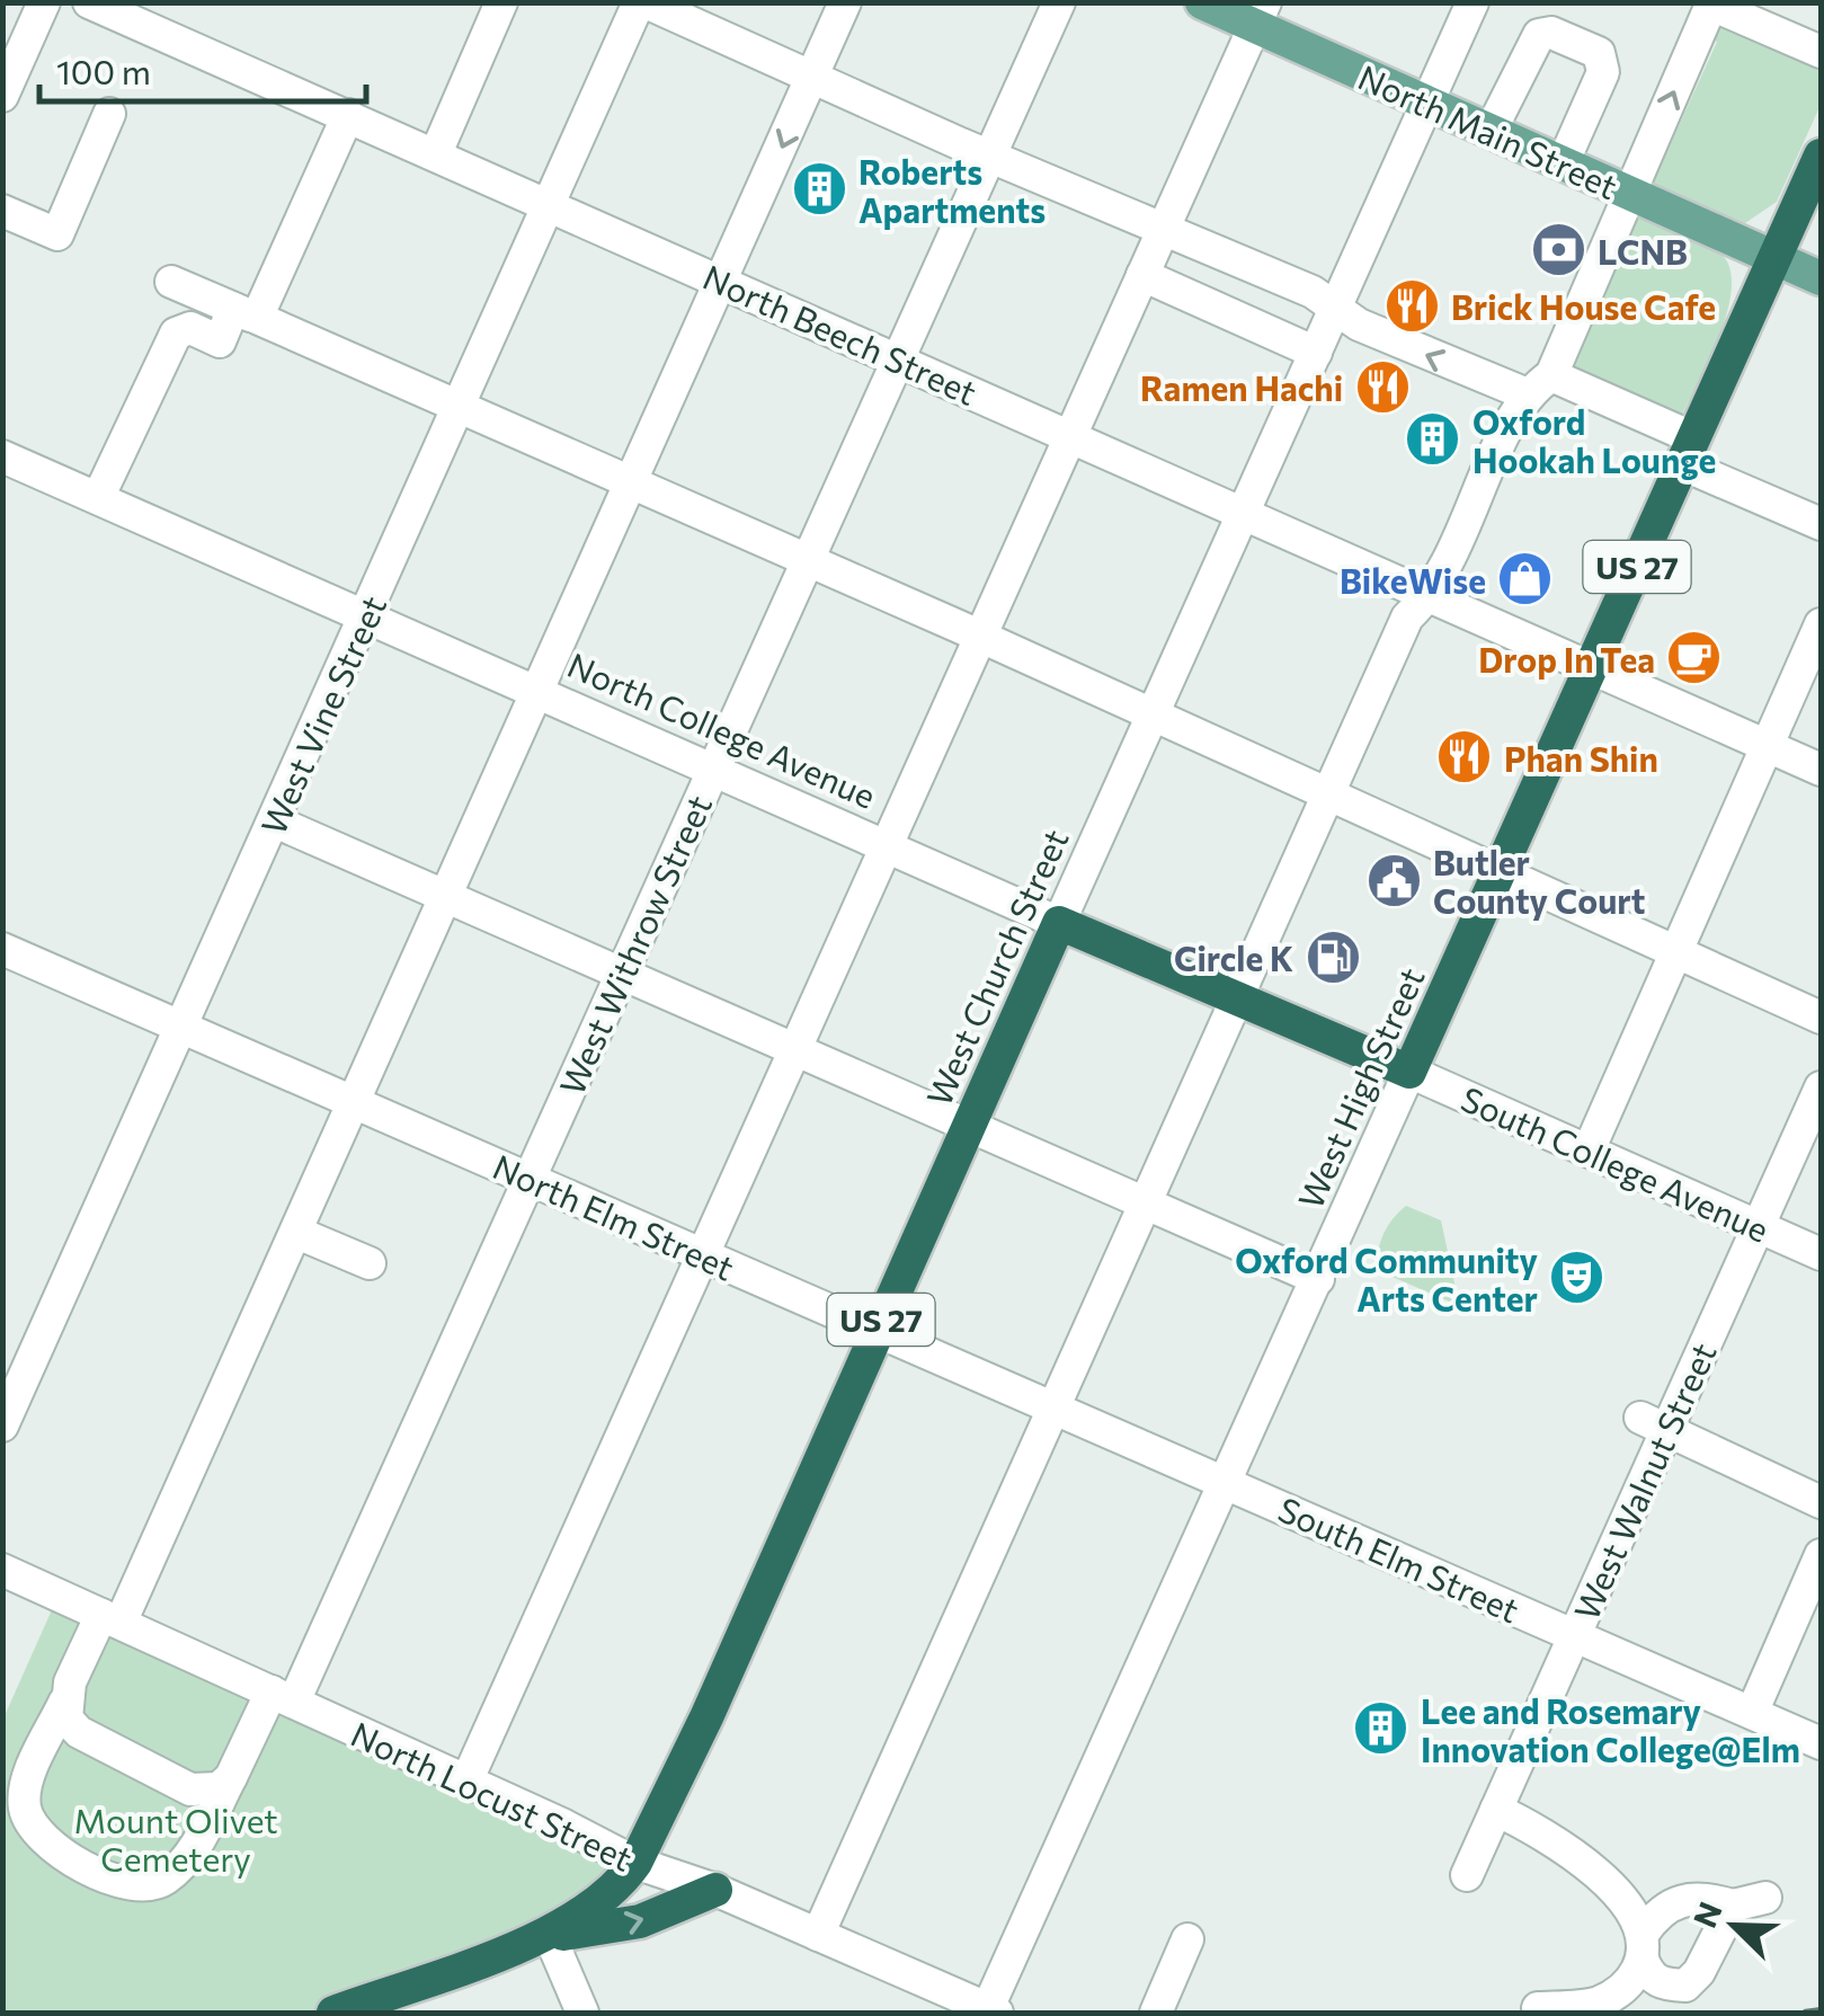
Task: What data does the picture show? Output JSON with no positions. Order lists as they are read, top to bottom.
{
  "streets": {
    "highway": [
      "US 27",
      "North College Avenue",
      "West Church Street",
      "West High Street"
    ],
    "main road": ["North Main Street"],
    "street": [
      "North Beech Street",
      "West Vine Street",
      "West Withrow Street",
      "South College Avenue",
      "North Elm Street",
      "West Walnut Street",
      "South Elm Street",
      "North Locust Street"
    ]
  },
  "crossings": [
    ["North Main Street", "US 27"],
    ["North Main Street", "West Church Street"],
    ["North Main Street", "West High Street"],
    ["North Beech Street", "West Vine Street"],
    ["North Beech Street", "West Withrow Street"],
    ["North Beech Street", "West Church Street"],
    ["North Beech Street", "West High Street"],
    ["US 27", "West Church Street"],
    ["US 27", "West High Street"],
    ["US 27", "North Locust Street"],
    ["West Vine Street", "North College Avenue"],
    ["West Vine Street", "North Elm Street"],
    ["North College Avenue", "West Withrow Street"],
    ["North College Avenue", "West Church Street"],
    ["North College Avenue", "West High Street"],
    ["North College Avenue", "South College Avenue"],
    ["West Withrow Street", "North Elm Street"],
    ["West Withrow Street", "North Locust Street"],
    ["West Church Street", "North Elm Street"],
    ["West Church Street", "North Locust Street"],
    ["West High Street", "South College Avenue"],
    ["West High Street", "North Elm Street"],
    ["West High Street", "South Elm Street"],
    ["West High Street", "North Locust Street"],
    ["South College Avenue", "West Walnut Street"],
    ["North Elm Street", "South Elm Street"],
    ["West Walnut Street", "South Elm Street"]
  ],
  "parks": ["Mount Olivet Cemetery"],
  "places": {
    "building": ["Roberts Apartments", "Oxford Hookah Lounge", "Lee and Rosemary Innovation College@Elm"],
    "bank": ["LCNB"],
    "restaurant": ["Brick House Cafe", "Ramen Hachi", "Phan Shin"],
    "shop": ["BikeWise"],
    "cafe": ["Drop In Tea"],
    "public building": ["Butler County Court"],
    "fuel station": ["Circle K"],
    "theatre": ["Oxford Community Arts Center"]
  },
  "scale_bar": "100 m",
  "north": "top left"
}
